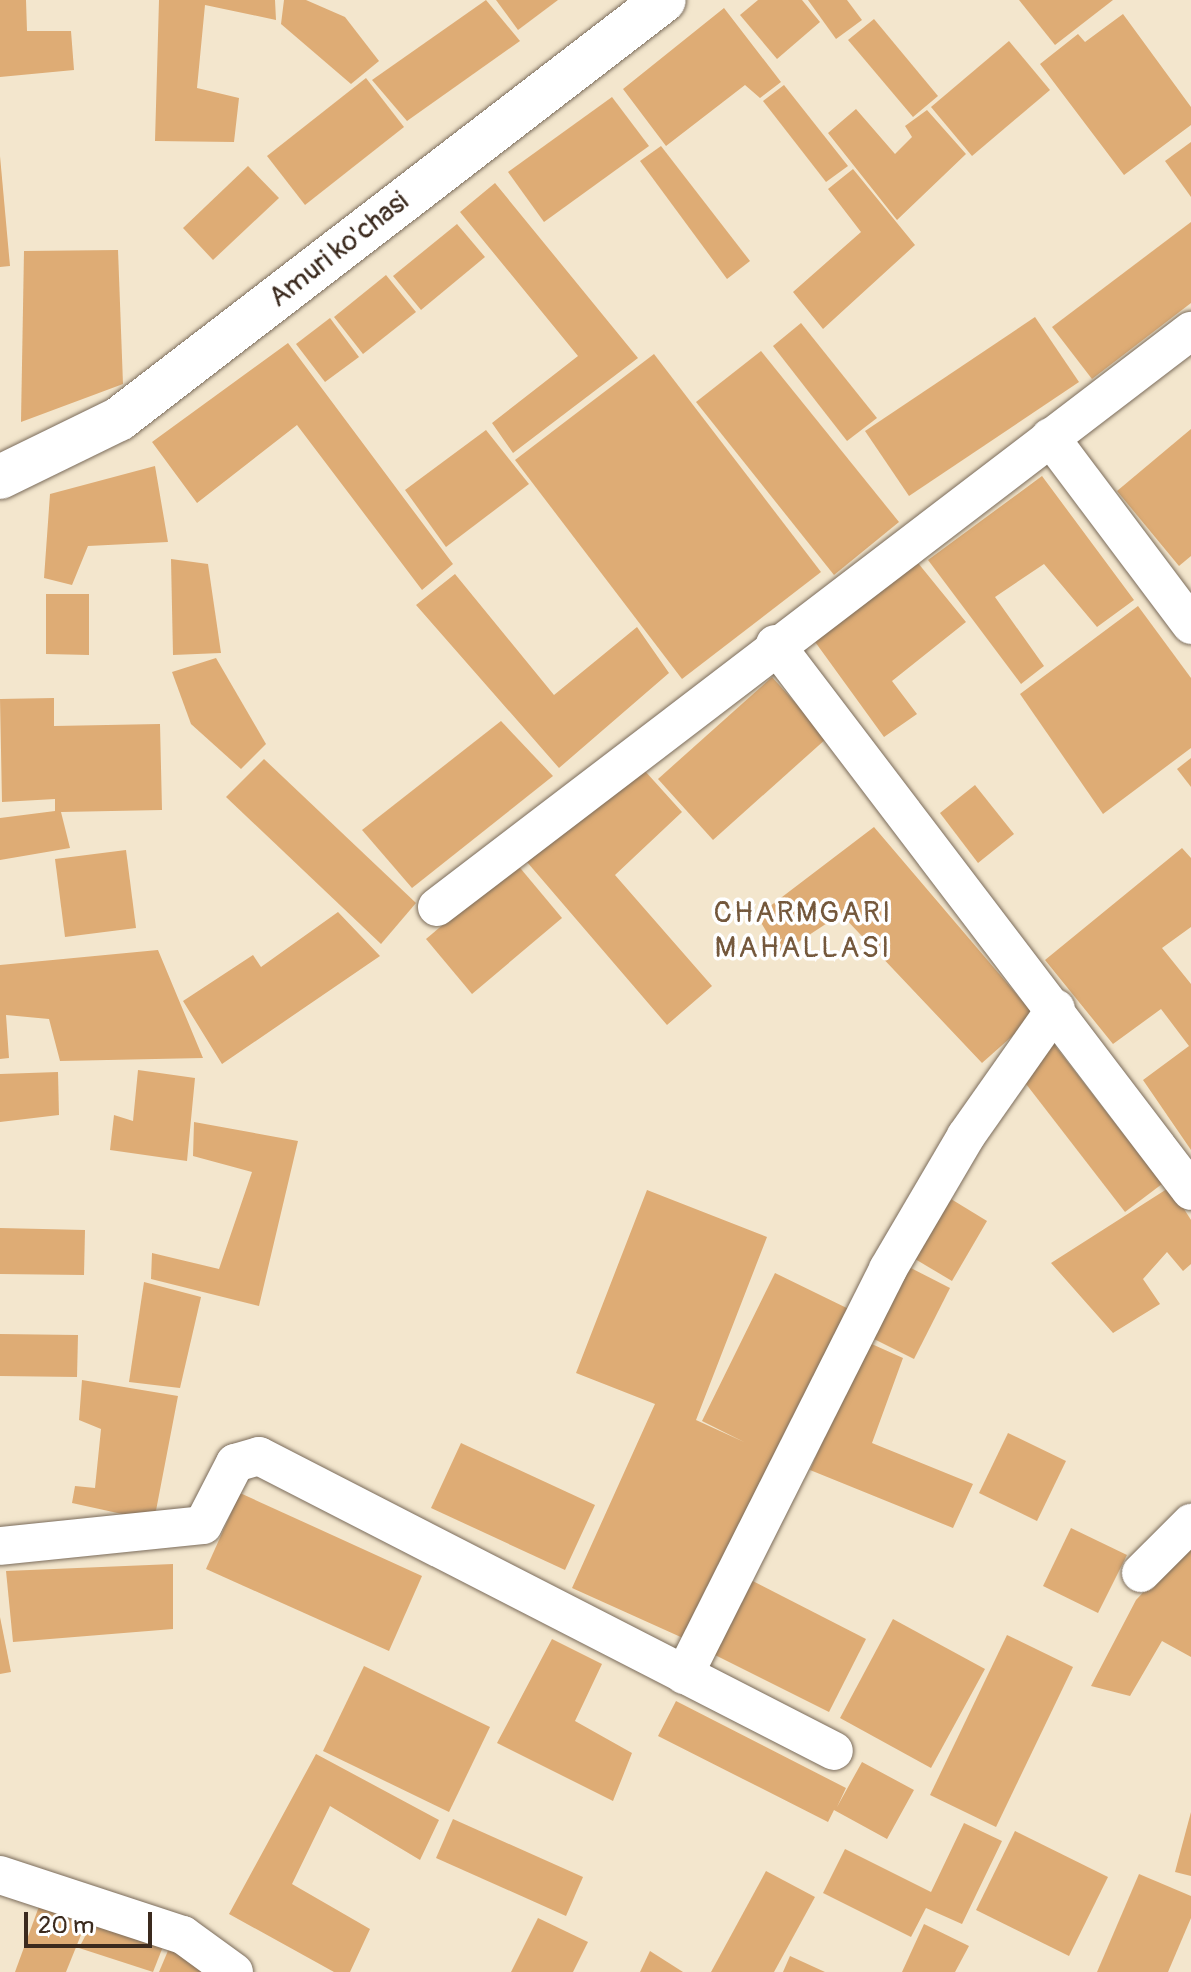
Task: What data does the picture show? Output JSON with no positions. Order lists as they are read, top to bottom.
{
  "streets": {
    "street": ["Amuri ko'chasi"]
  },
  "districts": ["CHARMGARI MAHALLASI"],
  "scale_bar": "20 m"
}
